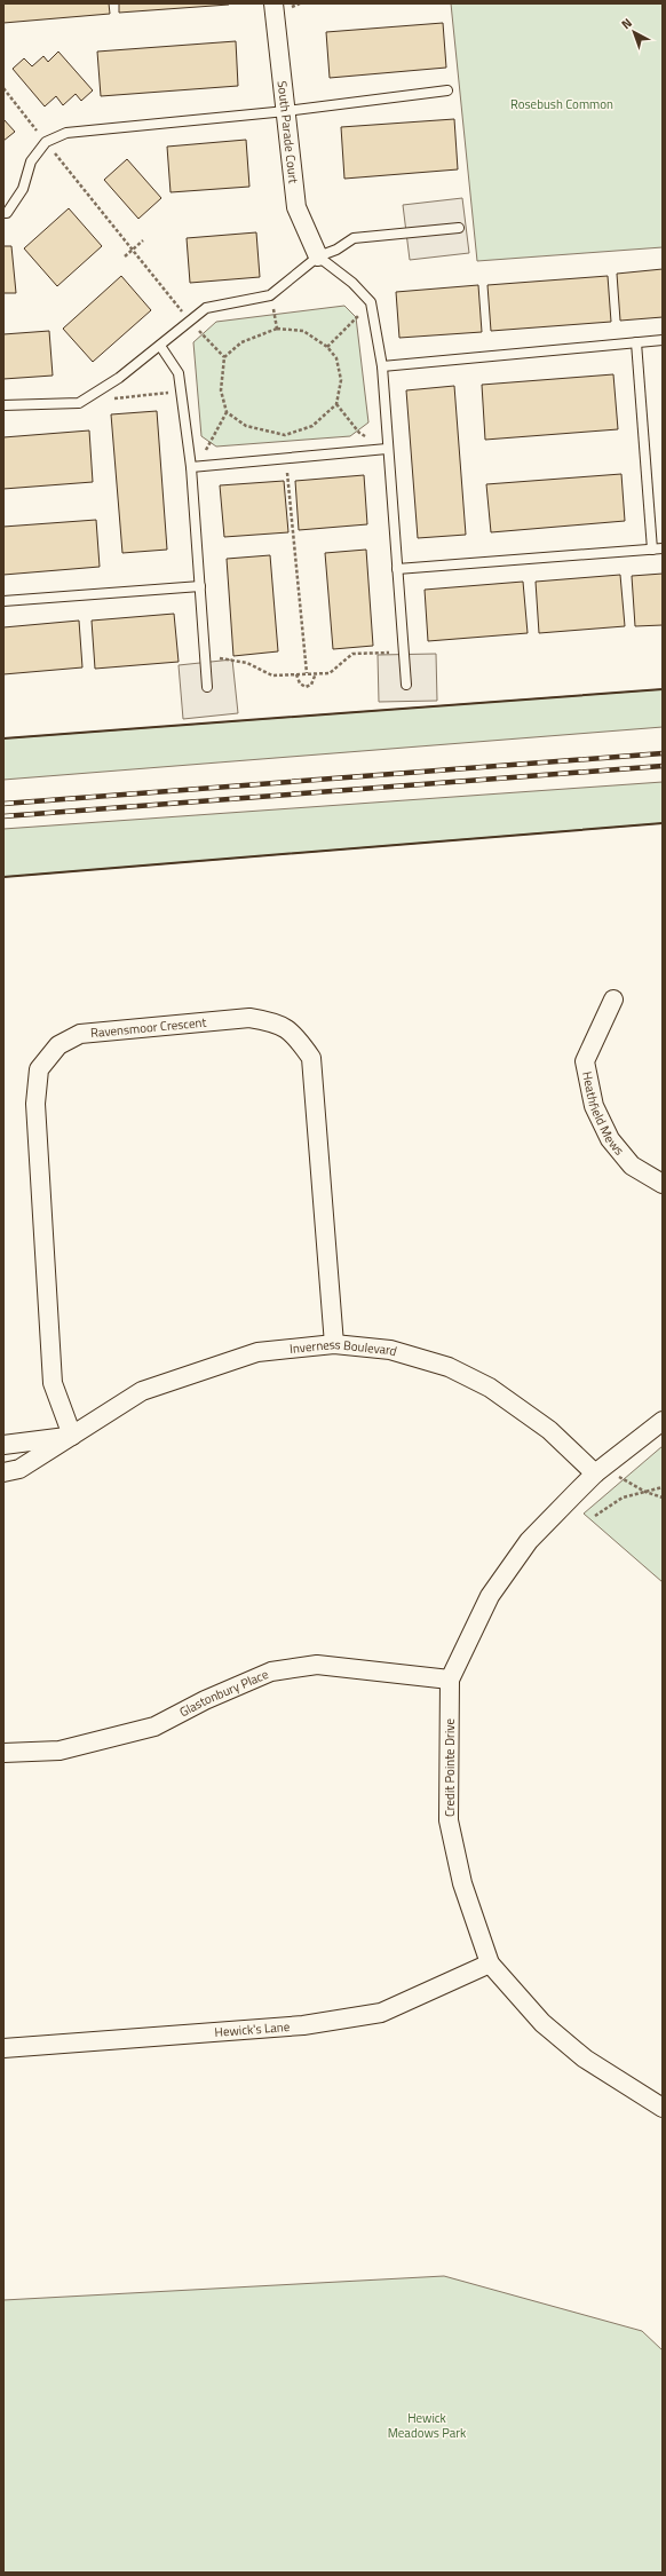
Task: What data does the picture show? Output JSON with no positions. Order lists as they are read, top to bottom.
{
  "streets": {
    "street": [
      "South Parade Court",
      "Ravensmoor Crescent",
      "Heathfield Mews",
      "Inverness Boulevard",
      "Glastonbury Place",
      "Credit Pointe Drive",
      "Hewick's Lane"
    ]
  },
  "crossings": [
    ["Ravensmoor Crescent", "Inverness Boulevard"],
    ["Inverness Boulevard", "Credit Pointe Drive"],
    ["Glastonbury Place", "Credit Pointe Drive"],
    ["Credit Pointe Drive", "Hewick's Lane"]
  ],
  "parks": ["Rosebush Common", "Hewick Meadows Park"],
  "north": "top left"
}
